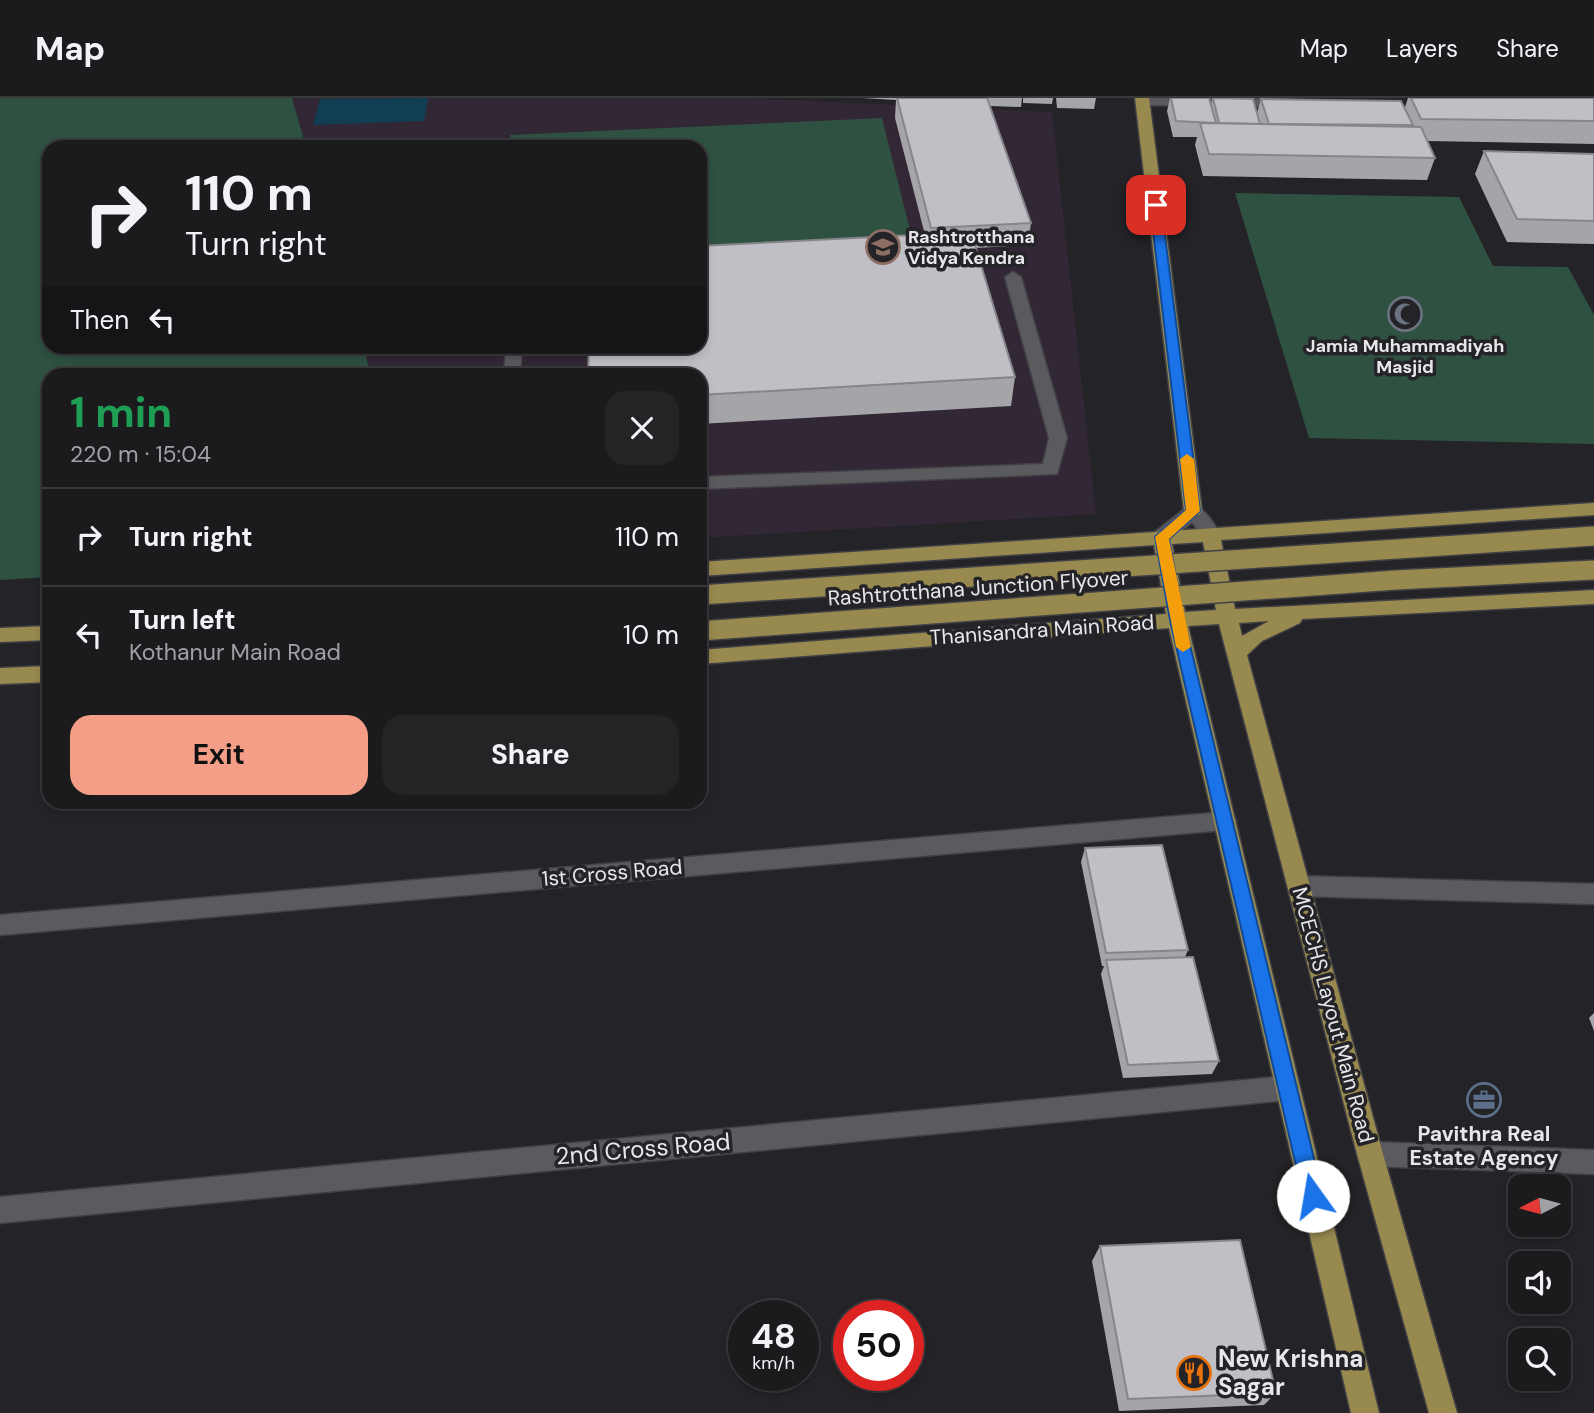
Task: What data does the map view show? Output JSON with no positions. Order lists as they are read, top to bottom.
{
  "streets": {
    "main road": ["Rashtrotthana Junction Flyover", "Thanisandra Main Road", "MCECHS Layout Main Road"],
    "street": ["1st Cross Road", "2nd Cross Road"]
  },
  "crossings": [
    ["Thanisandra Main Road", "MCECHS Layout Main Road"]
  ],
  "places": {
    "school or university": ["Rashtrotthana Vidya Kendra"],
    "mosque": ["Jamia Muhammadiyah Masjid"],
    "office": ["Pavithra Real Estate Agency"],
    "restaurant": ["New Krishna Sagar"]
  },
  "north": "left",
  "page": {
    "header": "Map",
    "nav": ["Map", "Layers", "Share"],
    "turn": ["110 m", "Turn right"],
    "then": "Then",
    "heading": ["1 min", "220 m · 15:04"],
    "list": [
      {
        "name": "Turn right",
        "value": "110 m"
      },
      {
        "name": "Turn left",
        "note": "Kothanur Main Road",
        "value": "10 m"
      }
    ],
    "buttons": ["Exit", "Share"],
    "speed": "48 km/h",
    "limit": "50"
  }
}
